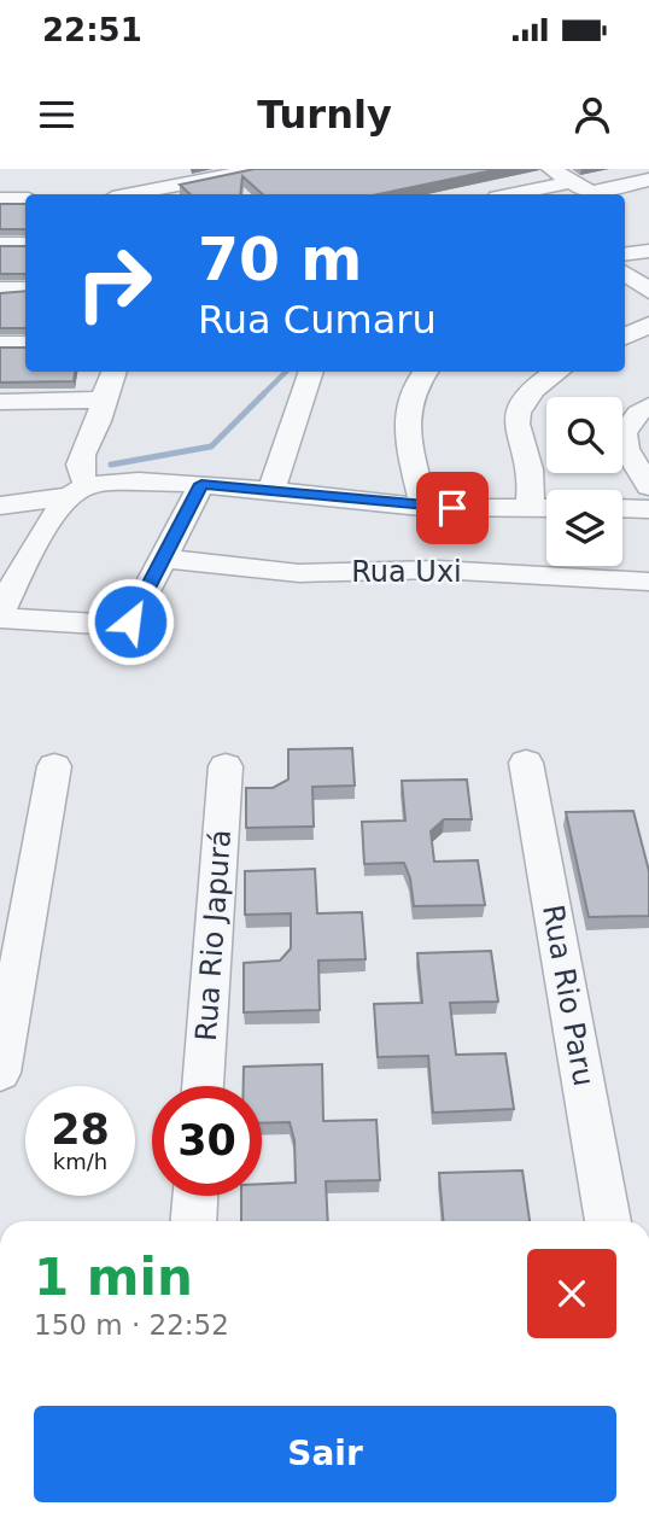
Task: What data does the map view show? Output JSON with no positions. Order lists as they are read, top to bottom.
{
  "streets": {
    "street": ["Rua Uxi", "Rua Rio Japurá", "Rua Rio Paru"]
  },
  "page": {
    "status": "22:51",
    "header": "Turnly",
    "turn": ["70 m", "Rua Cumaru"],
    "speed": "28 km/h",
    "limit": "30",
    "heading": ["1 min", "150 m · 22:52"],
    "buttons": "Sair"
  }
}
